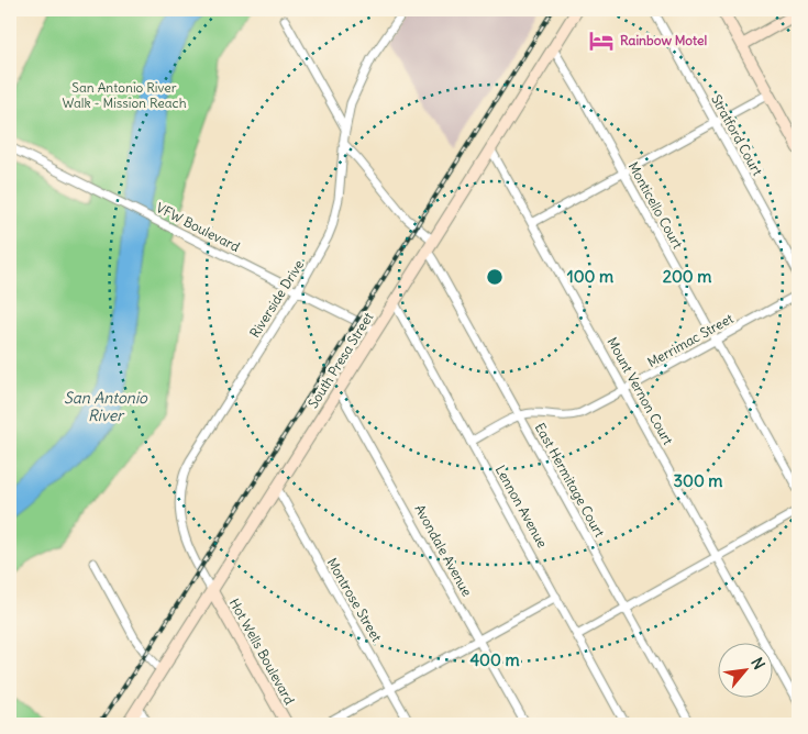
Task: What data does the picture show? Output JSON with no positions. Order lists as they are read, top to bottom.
{
  "streets": {
    "main road": ["South Presa Street", "Hot Wells Boulevard"],
    "street": [
      "Stratford Court",
      "Monticello Court",
      "VFW Boulevard",
      "Riverside Drive",
      "Merrimac Street",
      "Mount Vernon Court",
      "East Hermitage Court",
      "Lennon Avenue",
      "Avondale Avenue",
      "Montrose Street"
    ]
  },
  "crossings": [
    ["Monticello Court", "Merrimac Street"],
    ["Monticello Court", "South Presa Street"],
    ["VFW Boulevard", "Riverside Drive"],
    ["VFW Boulevard", "South Presa Street"],
    ["Riverside Drive", "South Presa Street"],
    ["Riverside Drive", "East Hermitage Court"],
    ["Riverside Drive", "Hot Wells Boulevard"],
    ["Merrimac Street", "Mount Vernon Court"],
    ["Merrimac Street", "East Hermitage Court"],
    ["Merrimac Street", "Lennon Avenue"],
    ["South Presa Street", "Mount Vernon Court"],
    ["South Presa Street", "East Hermitage Court"],
    ["South Presa Street", "Lennon Avenue"],
    ["South Presa Street", "Avondale Avenue"],
    ["South Presa Street", "Montrose Street"],
    ["South Presa Street", "Hot Wells Boulevard"]
  ],
  "water": ["San Antonio River"],
  "parks": ["San Antonio River Walk - Mission Reach"],
  "places": {
    "hotel": ["Rainbow Motel"]
  },
  "north": "top right",
  "rings": [
    "100 m",
    "200 m",
    "300 m",
    "400 m"
  ]
}
